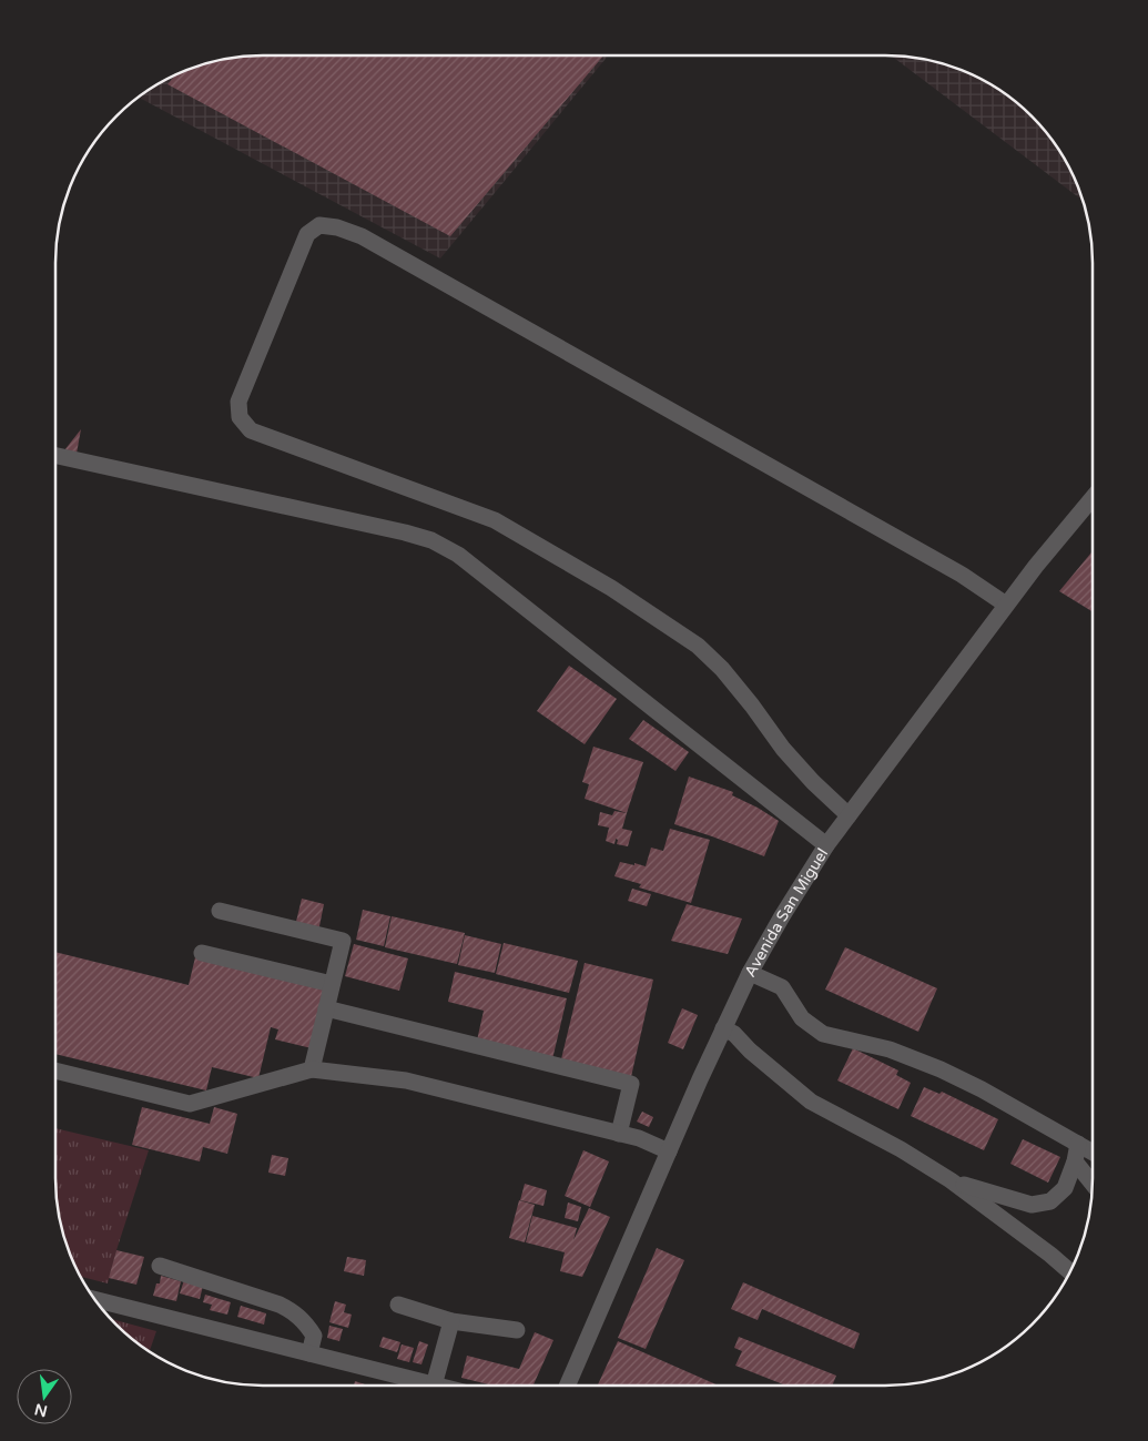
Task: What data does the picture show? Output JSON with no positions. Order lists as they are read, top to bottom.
{
  "streets": {
    "street": ["Avenida San Miguel"]
  },
  "north": "bottom"
}
